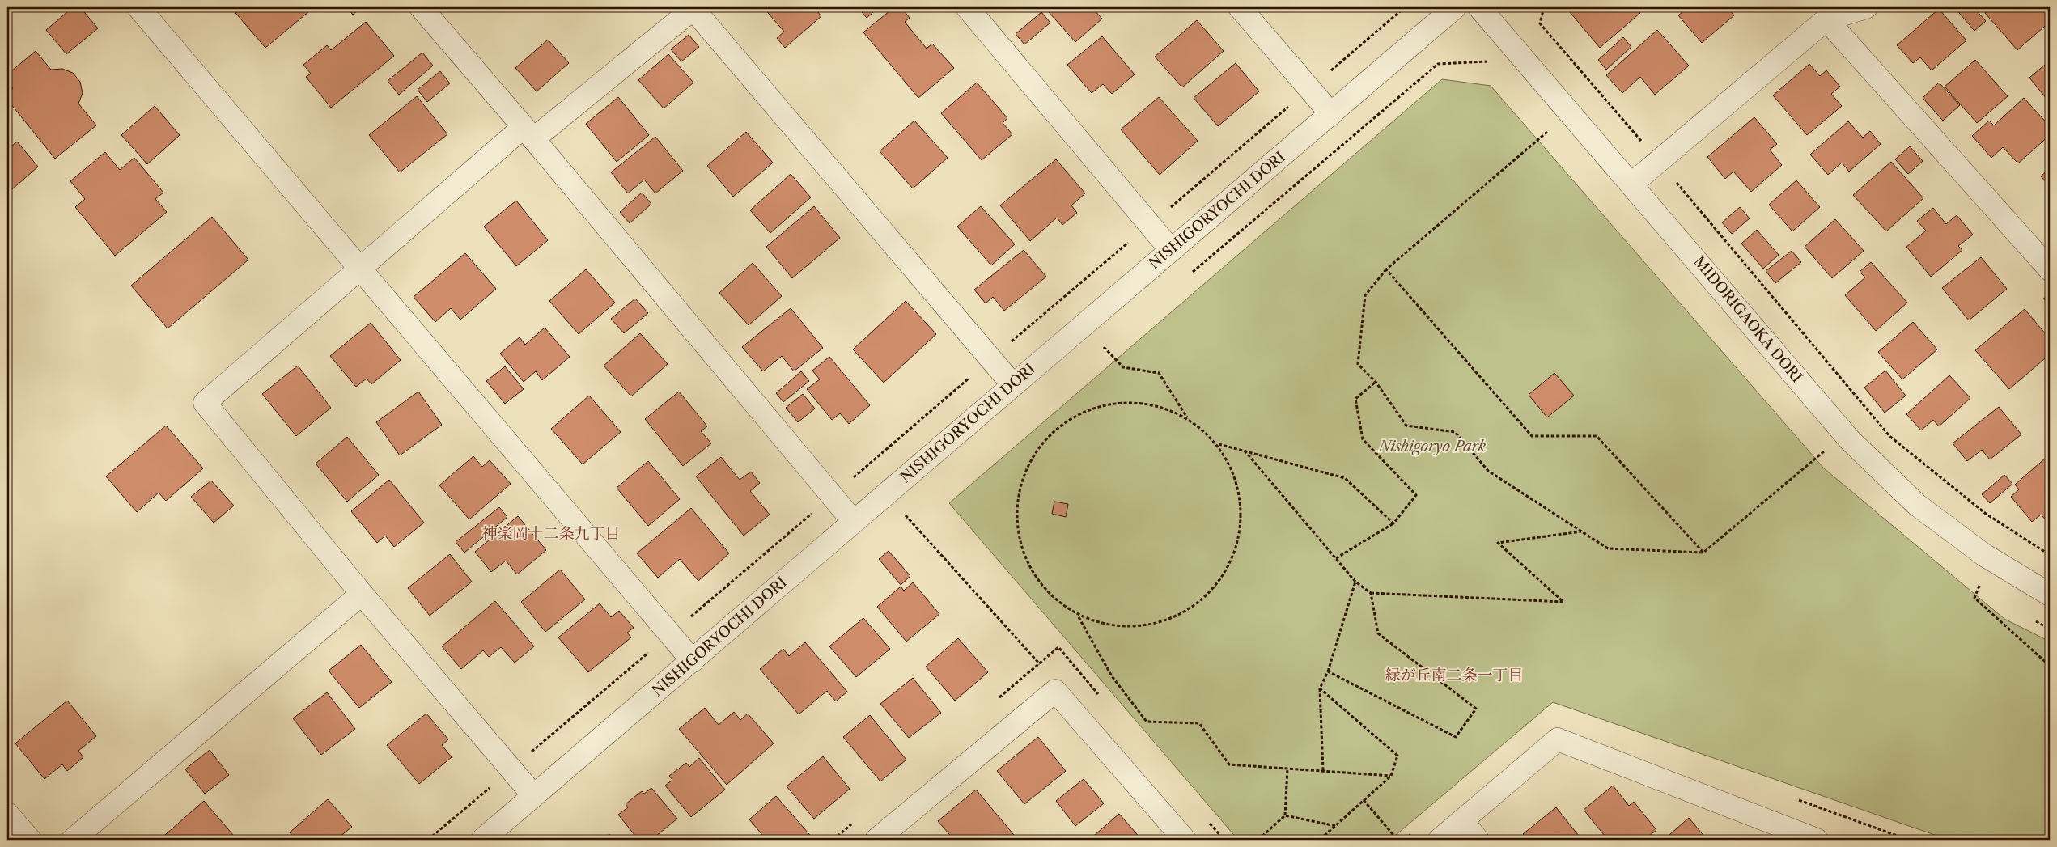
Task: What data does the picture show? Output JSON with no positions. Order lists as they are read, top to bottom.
{
  "streets": {
    "street": ["NISHIGORYOCHI DORI", "MIDORIGAOKA DORI"]
  },
  "districts": ["神楽岡十二条九丁目", "緑が丘南二条一丁目"],
  "parks": ["Nishigoryo Park"]
}
